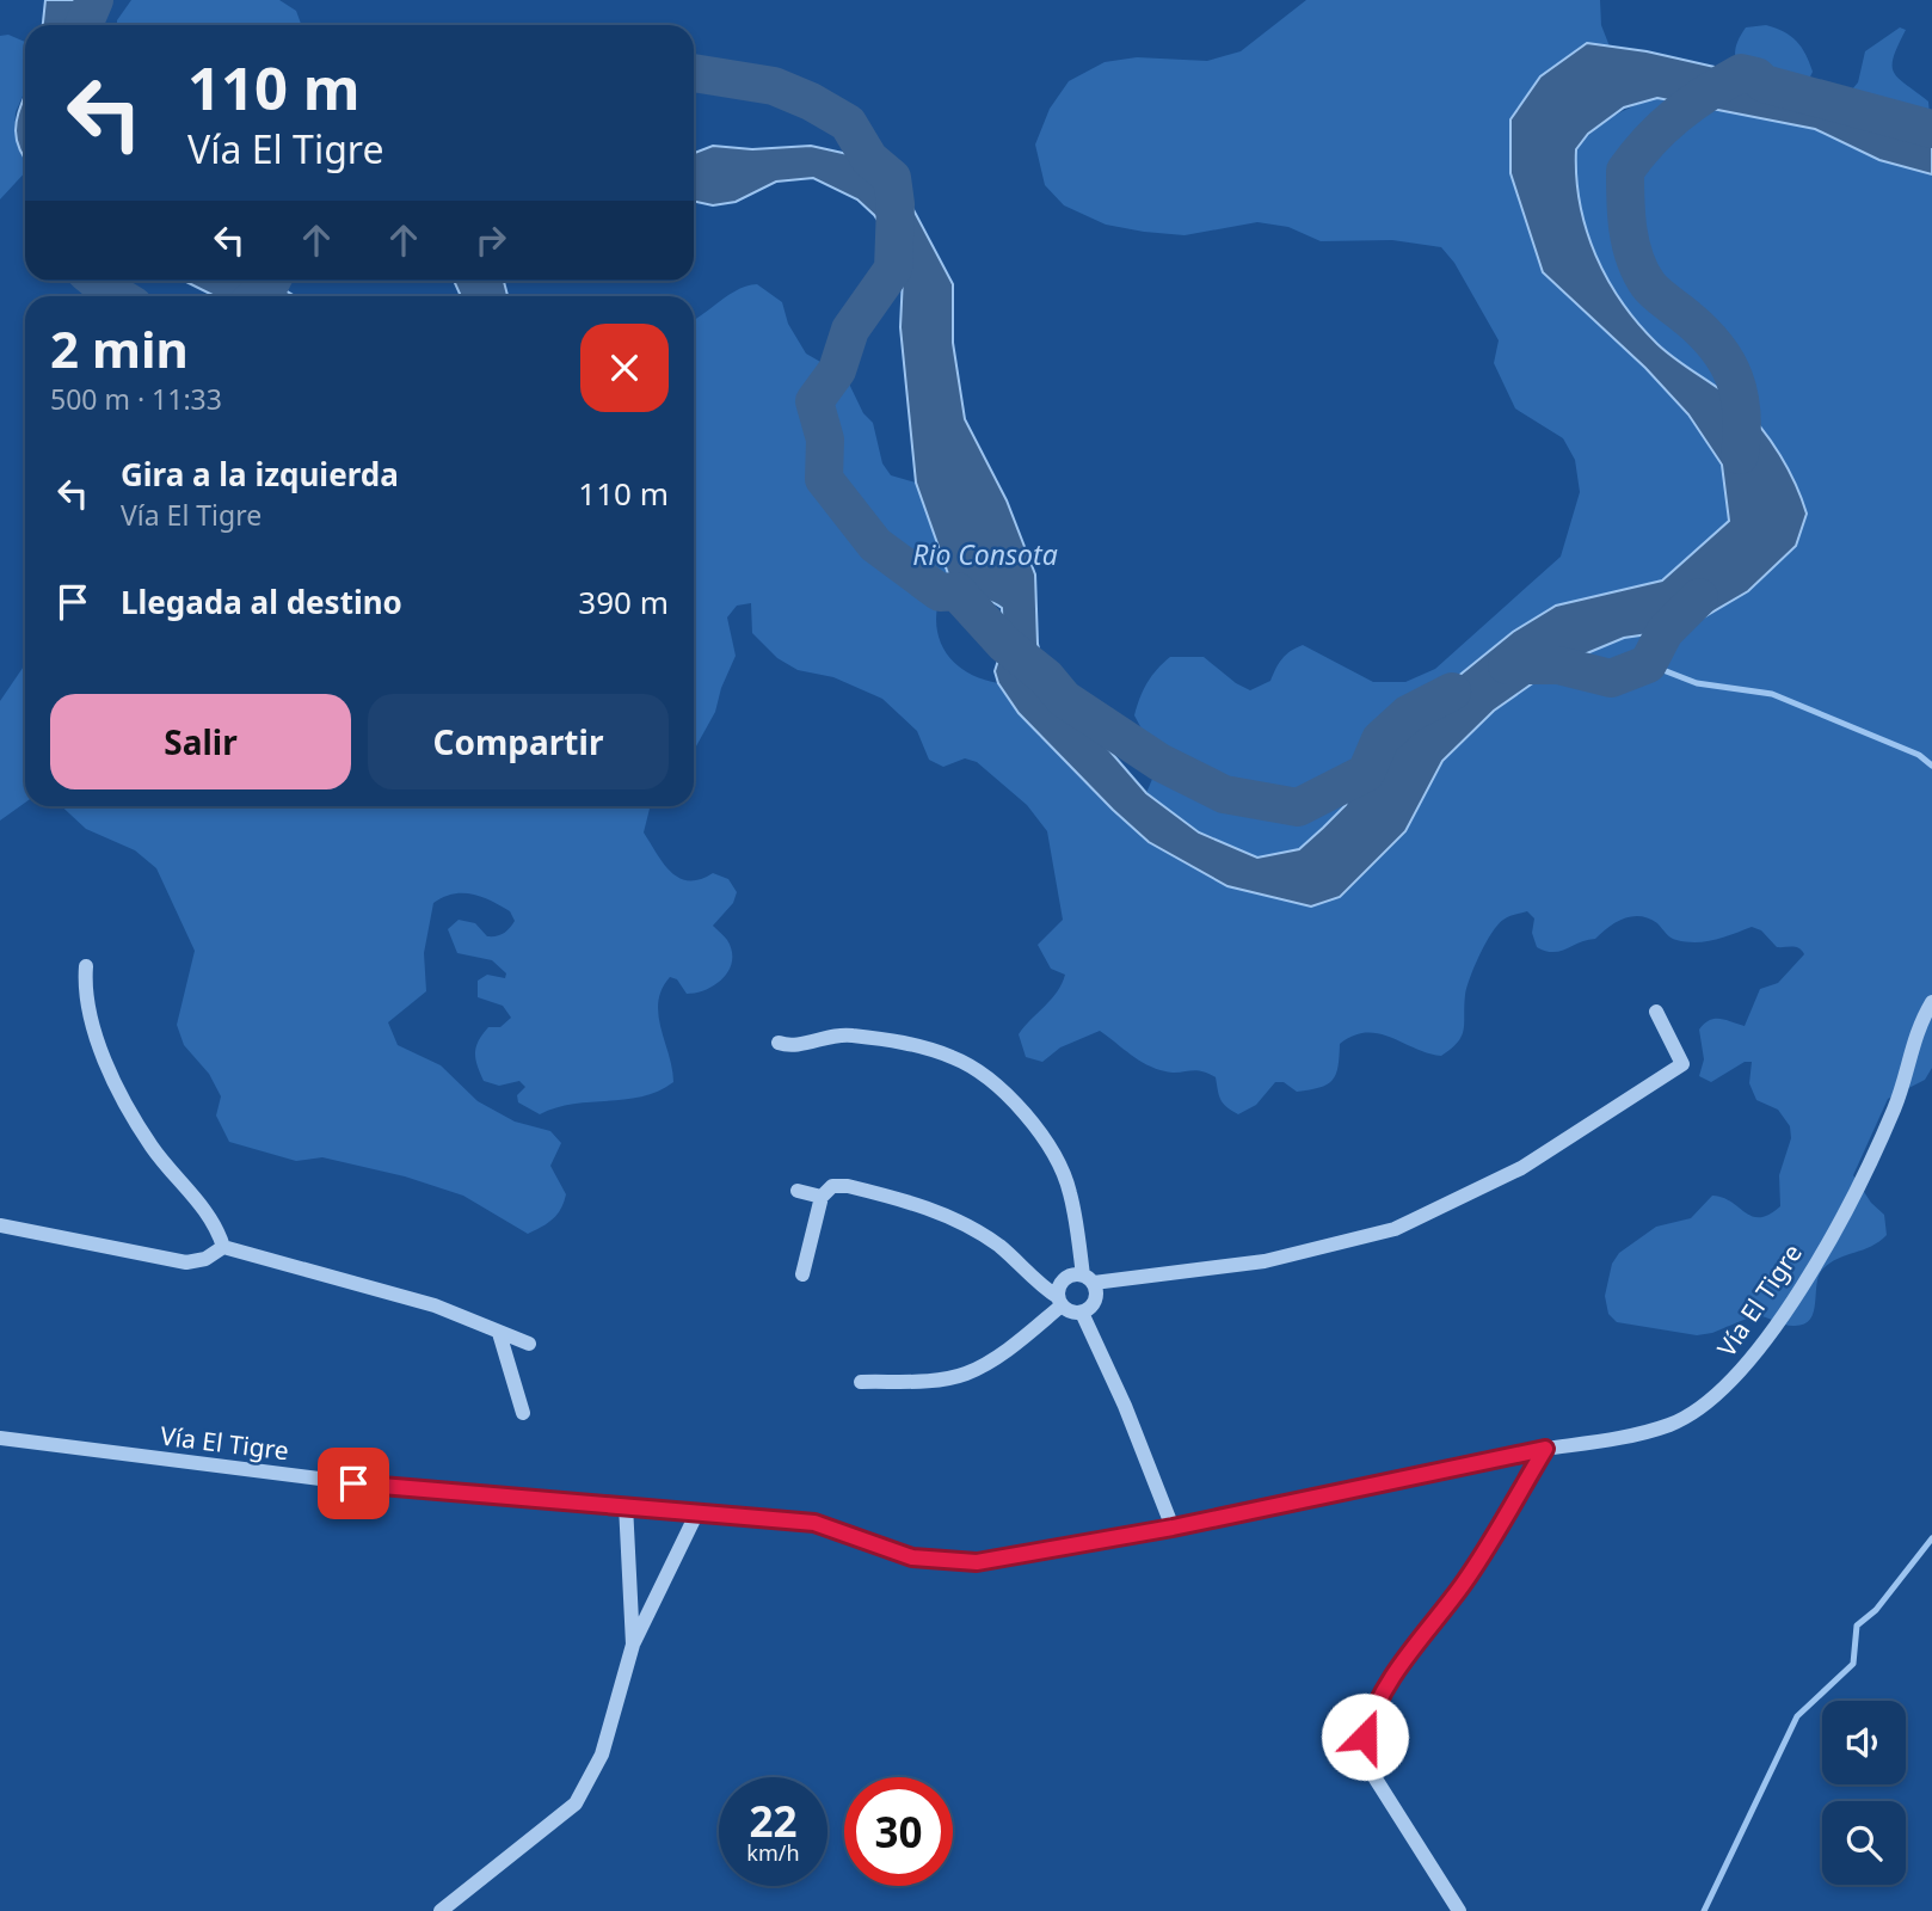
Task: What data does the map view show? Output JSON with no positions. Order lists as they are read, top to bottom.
{
  "streets": {
    "street": ["Vía El Tigre"]
  },
  "water": ["Rio Consota"],
  "page": {
    "turn": ["110 m", "Vía El Tigre"],
    "heading": ["2 min", "500 m · 11:33"],
    "list": [
      {
        "name": "Gira a la izquierda",
        "note": "Vía El Tigre",
        "value": "110 m"
      },
      {
        "name": "Llegada al destino",
        "value": "390 m"
      }
    ],
    "buttons": ["Salir", "Compartir"],
    "speed": "22 km/h",
    "limit": "30"
  }
}
